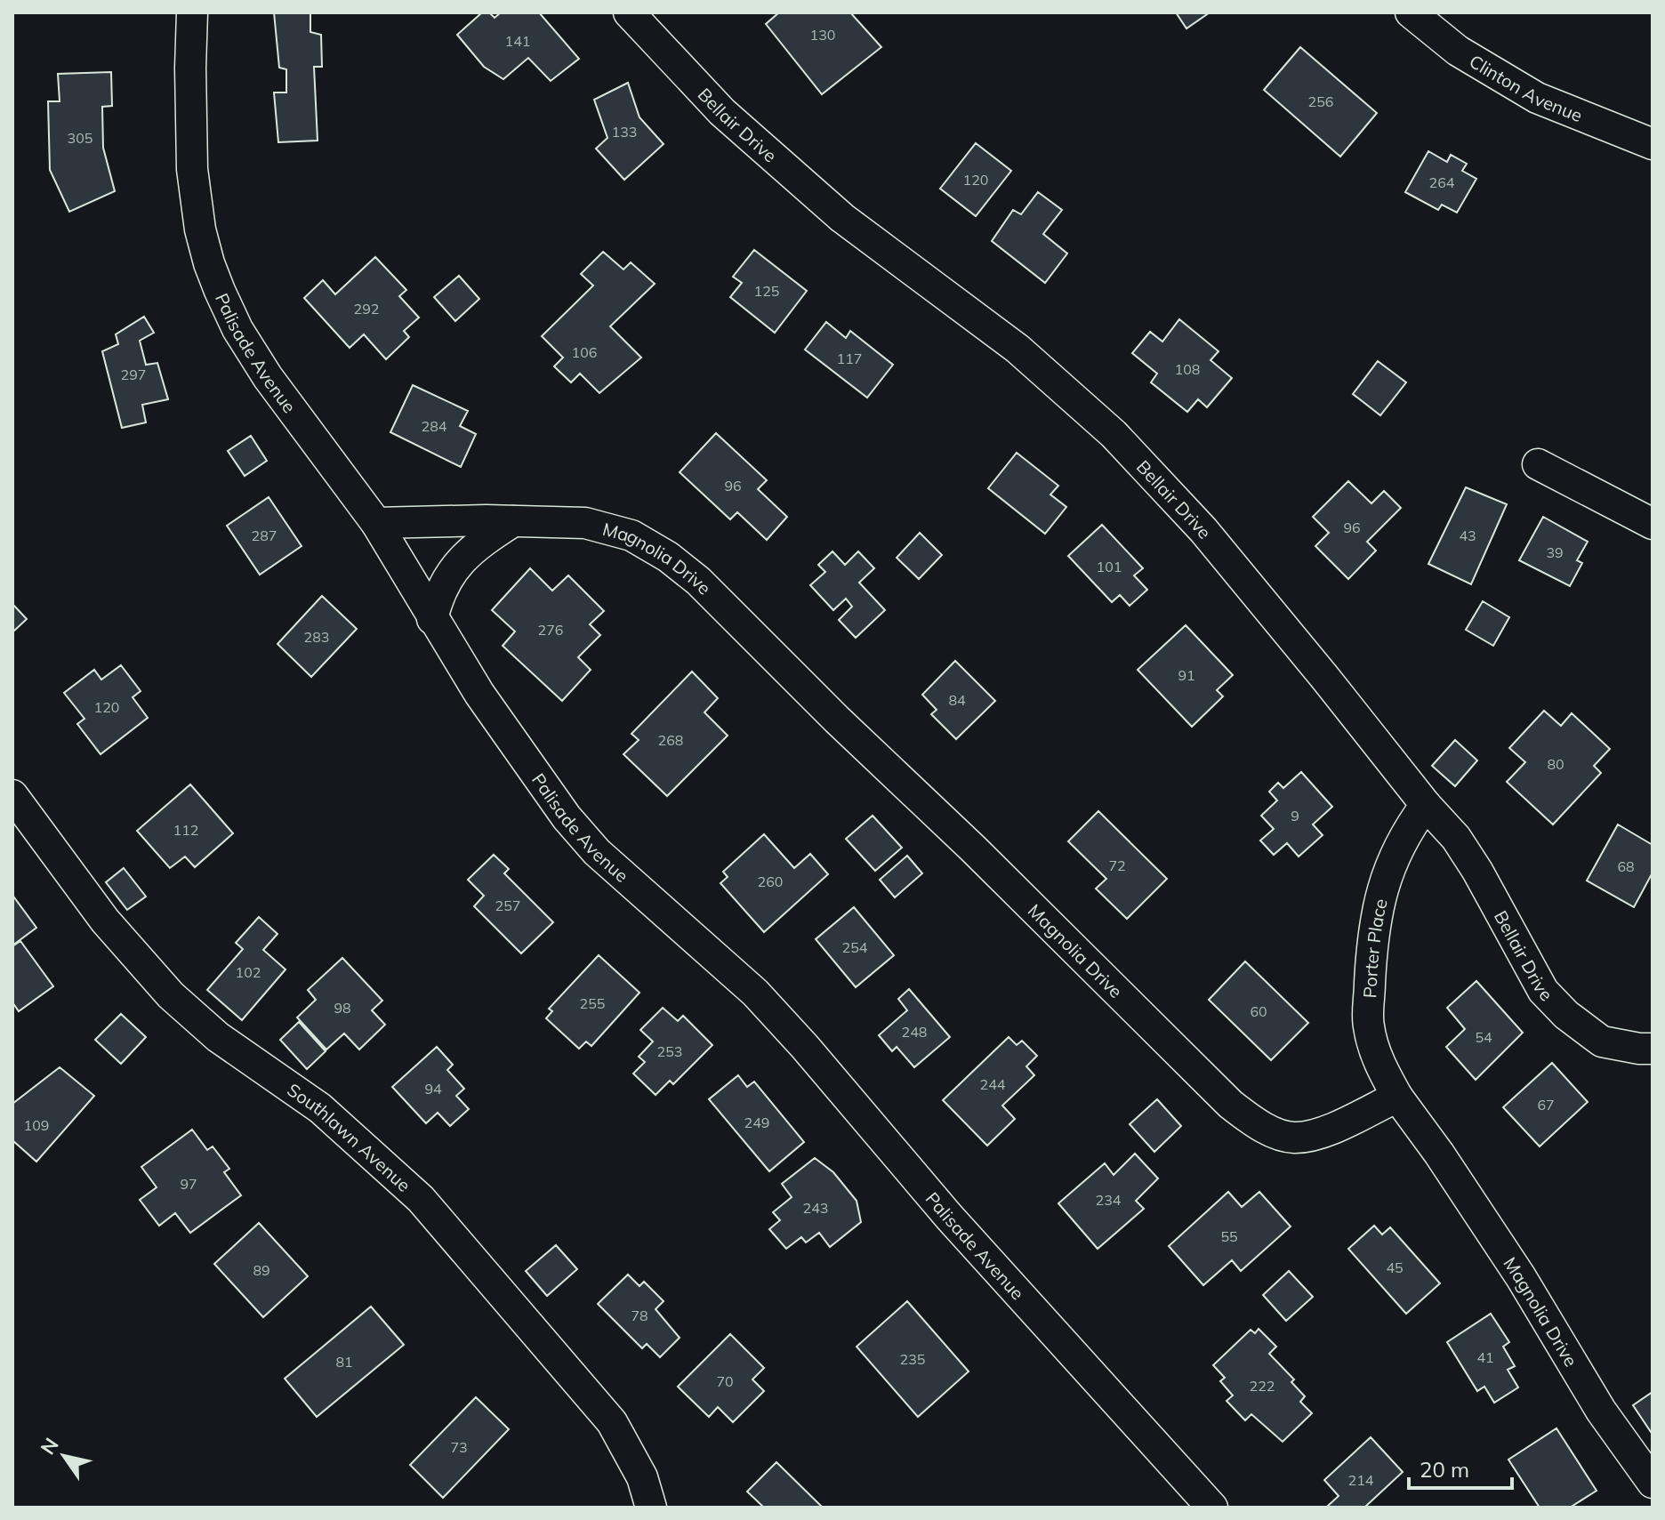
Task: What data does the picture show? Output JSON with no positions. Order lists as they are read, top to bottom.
{
  "streets": {
    "street": [
      "Clinton Avenue",
      "Bellair Drive",
      "Palisade Avenue",
      "Magnolia Drive",
      "Porter Place",
      "Southlawn Avenue"
    ]
  },
  "crossings": [
    ["Bellair Drive", "Porter Place"],
    ["Palisade Avenue", "Magnolia Drive"],
    ["Magnolia Drive", "Porter Place"]
  ],
  "house_numbers": [
    "130",
    "141",
    "256",
    "133",
    "305",
    "120",
    "264",
    "125",
    "292",
    "106",
    "117",
    "108",
    "297",
    "284",
    "96",
    "96",
    "287",
    "43",
    "39",
    "101",
    "276",
    "283",
    "91",
    "84",
    "120",
    "268",
    "80",
    "9",
    "112",
    "72",
    "68",
    "260",
    "257",
    "254",
    "102",
    "255",
    "98",
    "60",
    "248",
    "54",
    "253",
    "244",
    "94",
    "67",
    "249",
    "109",
    "97",
    "234",
    "243",
    "55",
    "45",
    "89",
    "78",
    "41",
    "235",
    "81",
    "70",
    "222",
    "73",
    "214"
  ],
  "scale_bar": "20 m",
  "north": "top left"
}
